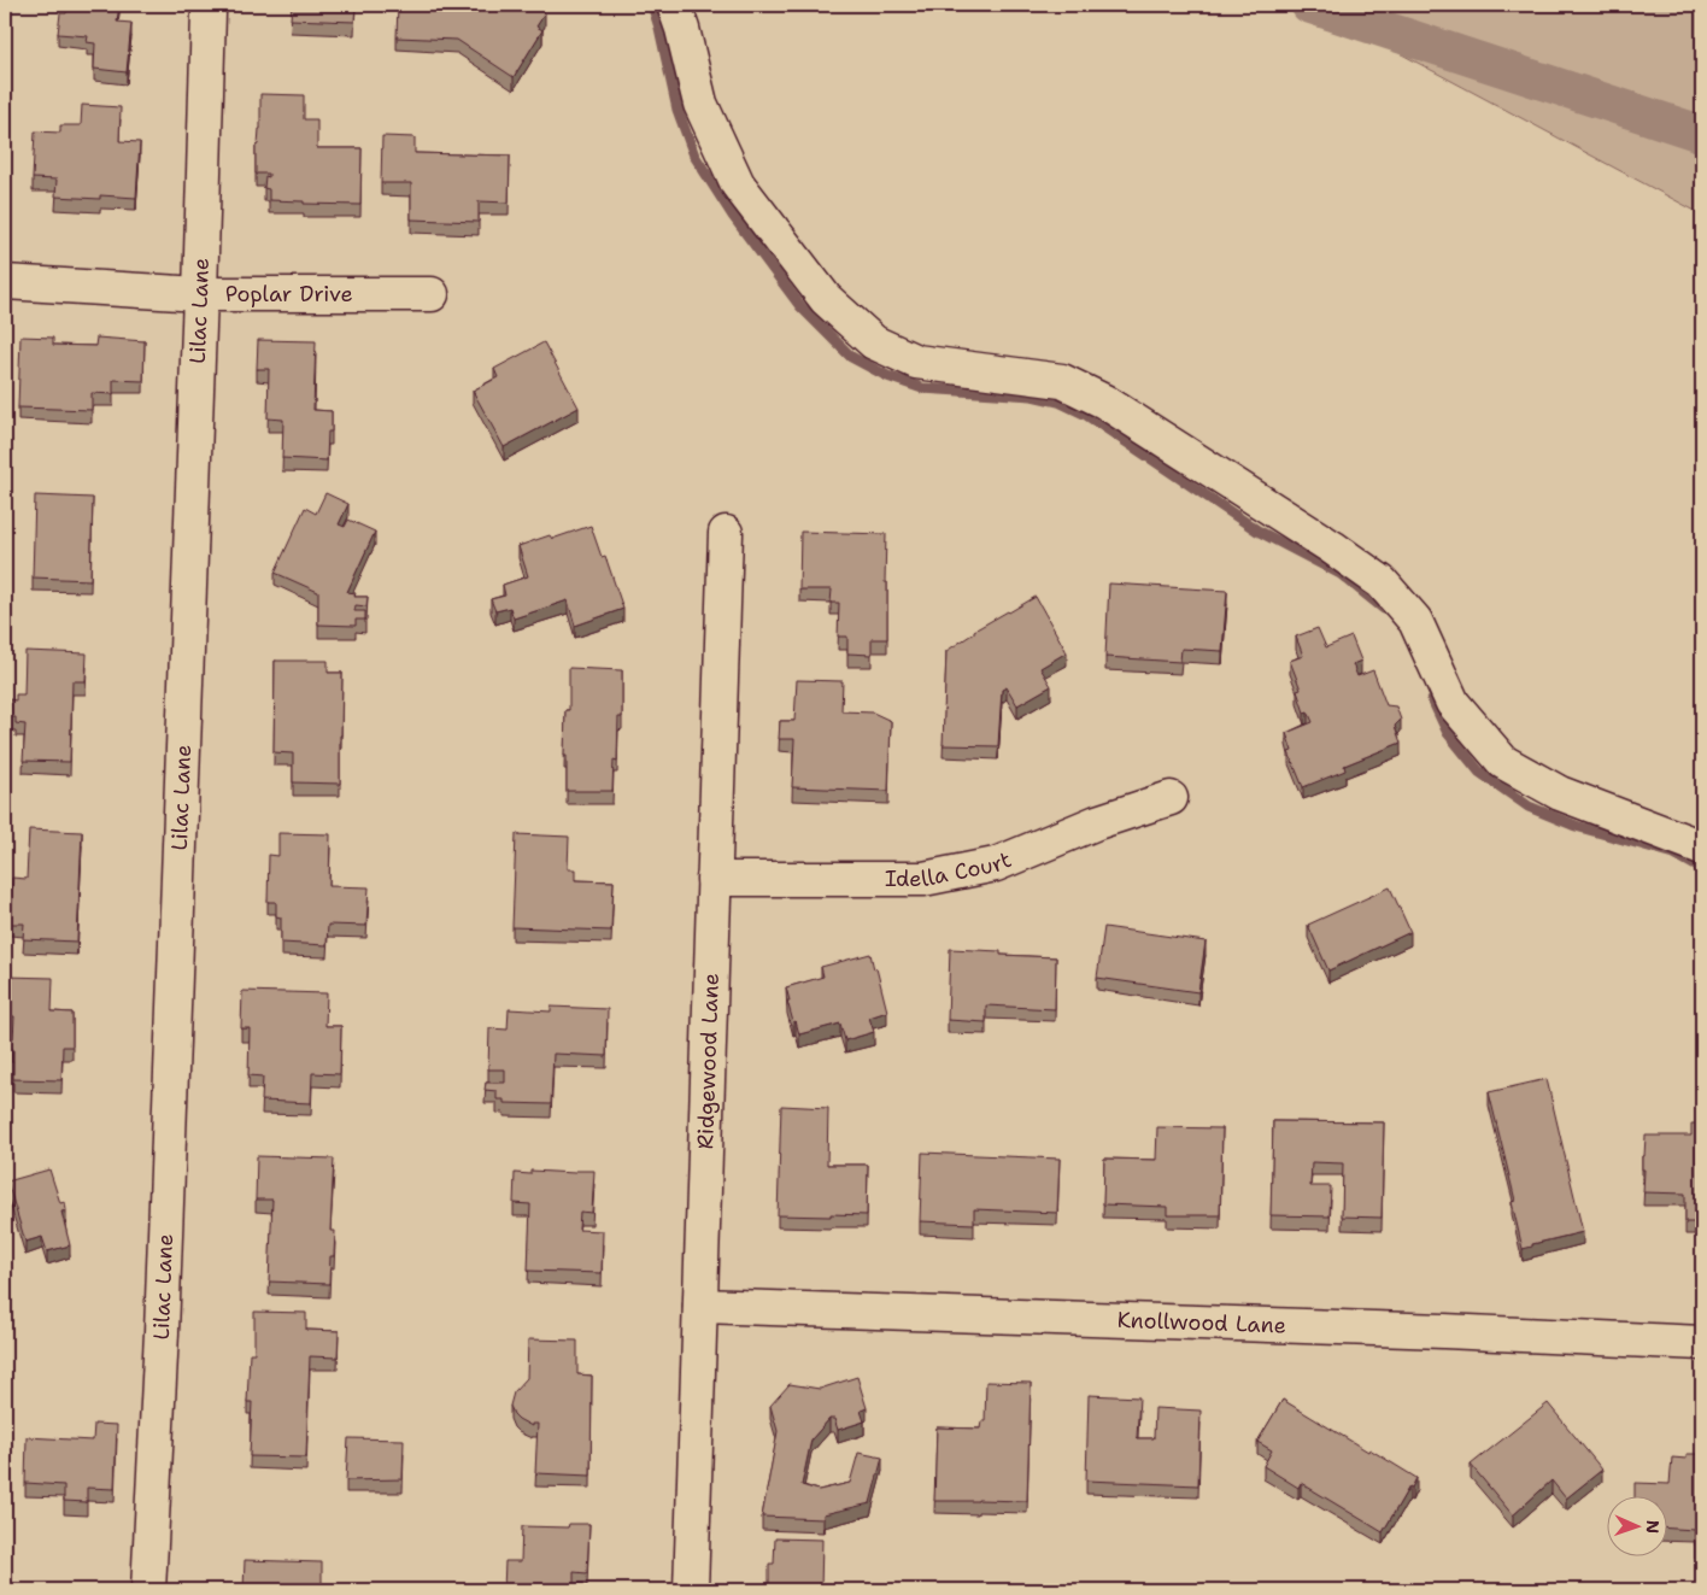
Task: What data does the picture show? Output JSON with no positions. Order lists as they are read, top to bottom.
{
  "streets": {
    "street": [
      "Poplar Drive",
      "Lilac Lane",
      "Idella Court",
      "Ridgewood Lane",
      "Knollwood Lane"
    ]
  },
  "crossings": [
    ["Poplar Drive", "Lilac Lane"],
    ["Idella Court", "Ridgewood Lane"],
    ["Ridgewood Lane", "Knollwood Lane"]
  ],
  "north": "right"
}
